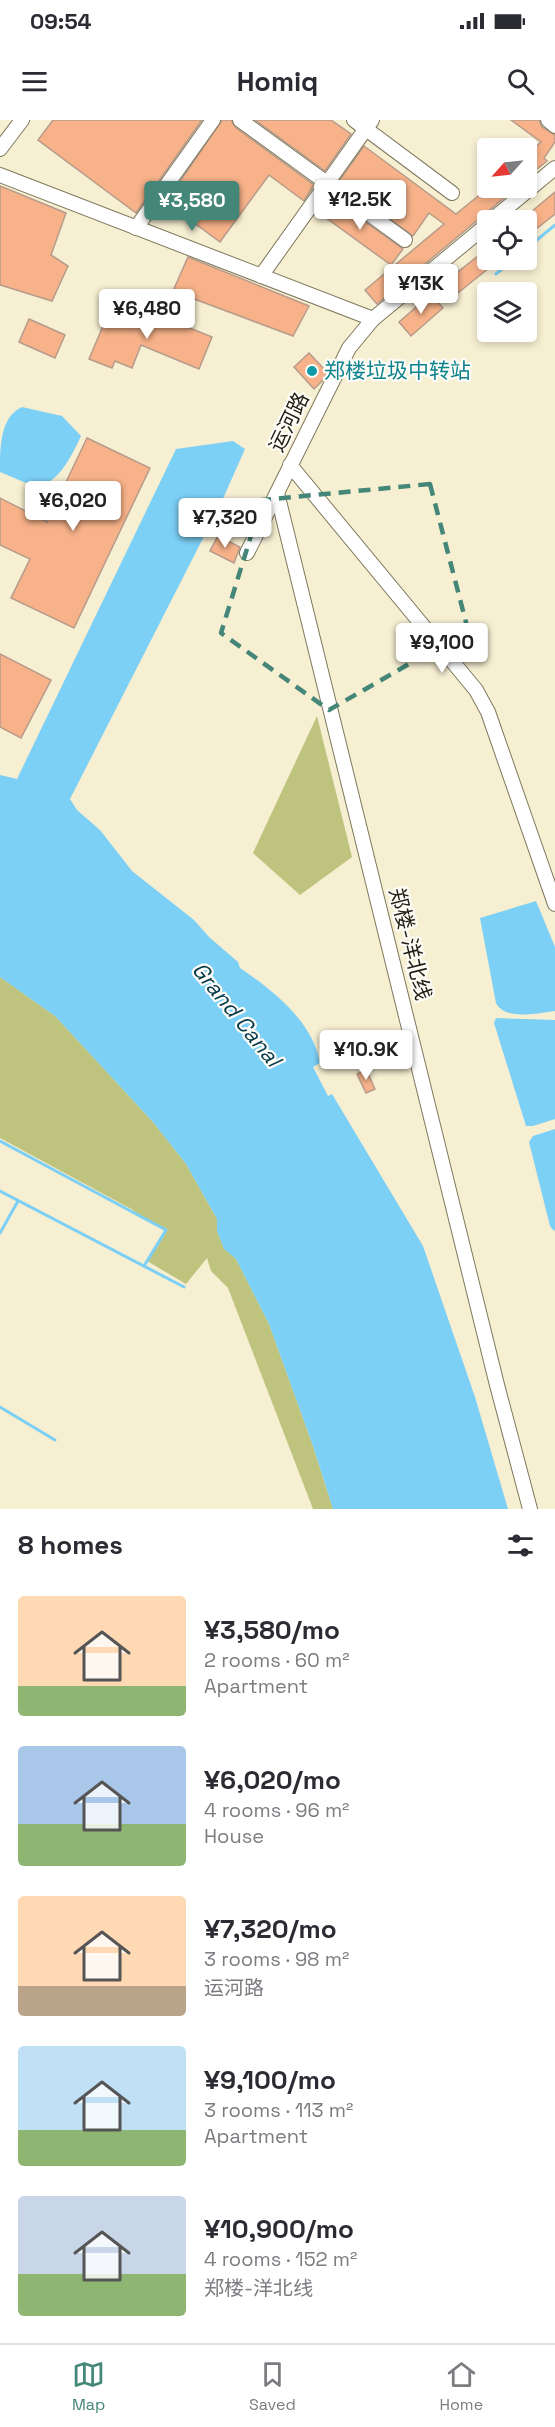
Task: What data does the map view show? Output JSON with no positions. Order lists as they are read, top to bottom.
{
  "streets": {
    "street": ["运河路", "郑楼-洋北线"]
  },
  "crossings": [
    ["运河路", "郑楼-洋北线"]
  ],
  "water": ["Grand Canal"],
  "places": ["郑楼垃圾中转站"],
  "north": "bottom left",
  "page": {
    "status": "09:54",
    "header": "Homiq",
    "price": [
      "¥12.5K",
      "¥3,580",
      "¥13K",
      "¥6,480",
      "¥6,020",
      "¥7,320",
      "¥9,100",
      "¥10.9K"
    ],
    "heading": "8 homes",
    "list": [
      {
        "name": "¥3,580/mo",
        "note": "2 rooms · 60 m² · Apartment"
      },
      {
        "name": "¥6,020/mo",
        "note": "4 rooms · 96 m² · House"
      },
      {
        "name": "¥7,320/mo",
        "note": "3 rooms · 98 m² · 运河路"
      },
      {
        "name": "¥9,100/mo",
        "note": "3 rooms · 113 m² · Apartment"
      },
      {
        "name": "¥10,900/mo",
        "note": "4 rooms · 152 m² · 郑楼-洋北线"
      }
    ],
    "tabs": ["Map", "Saved", "Home"]
  }
}
